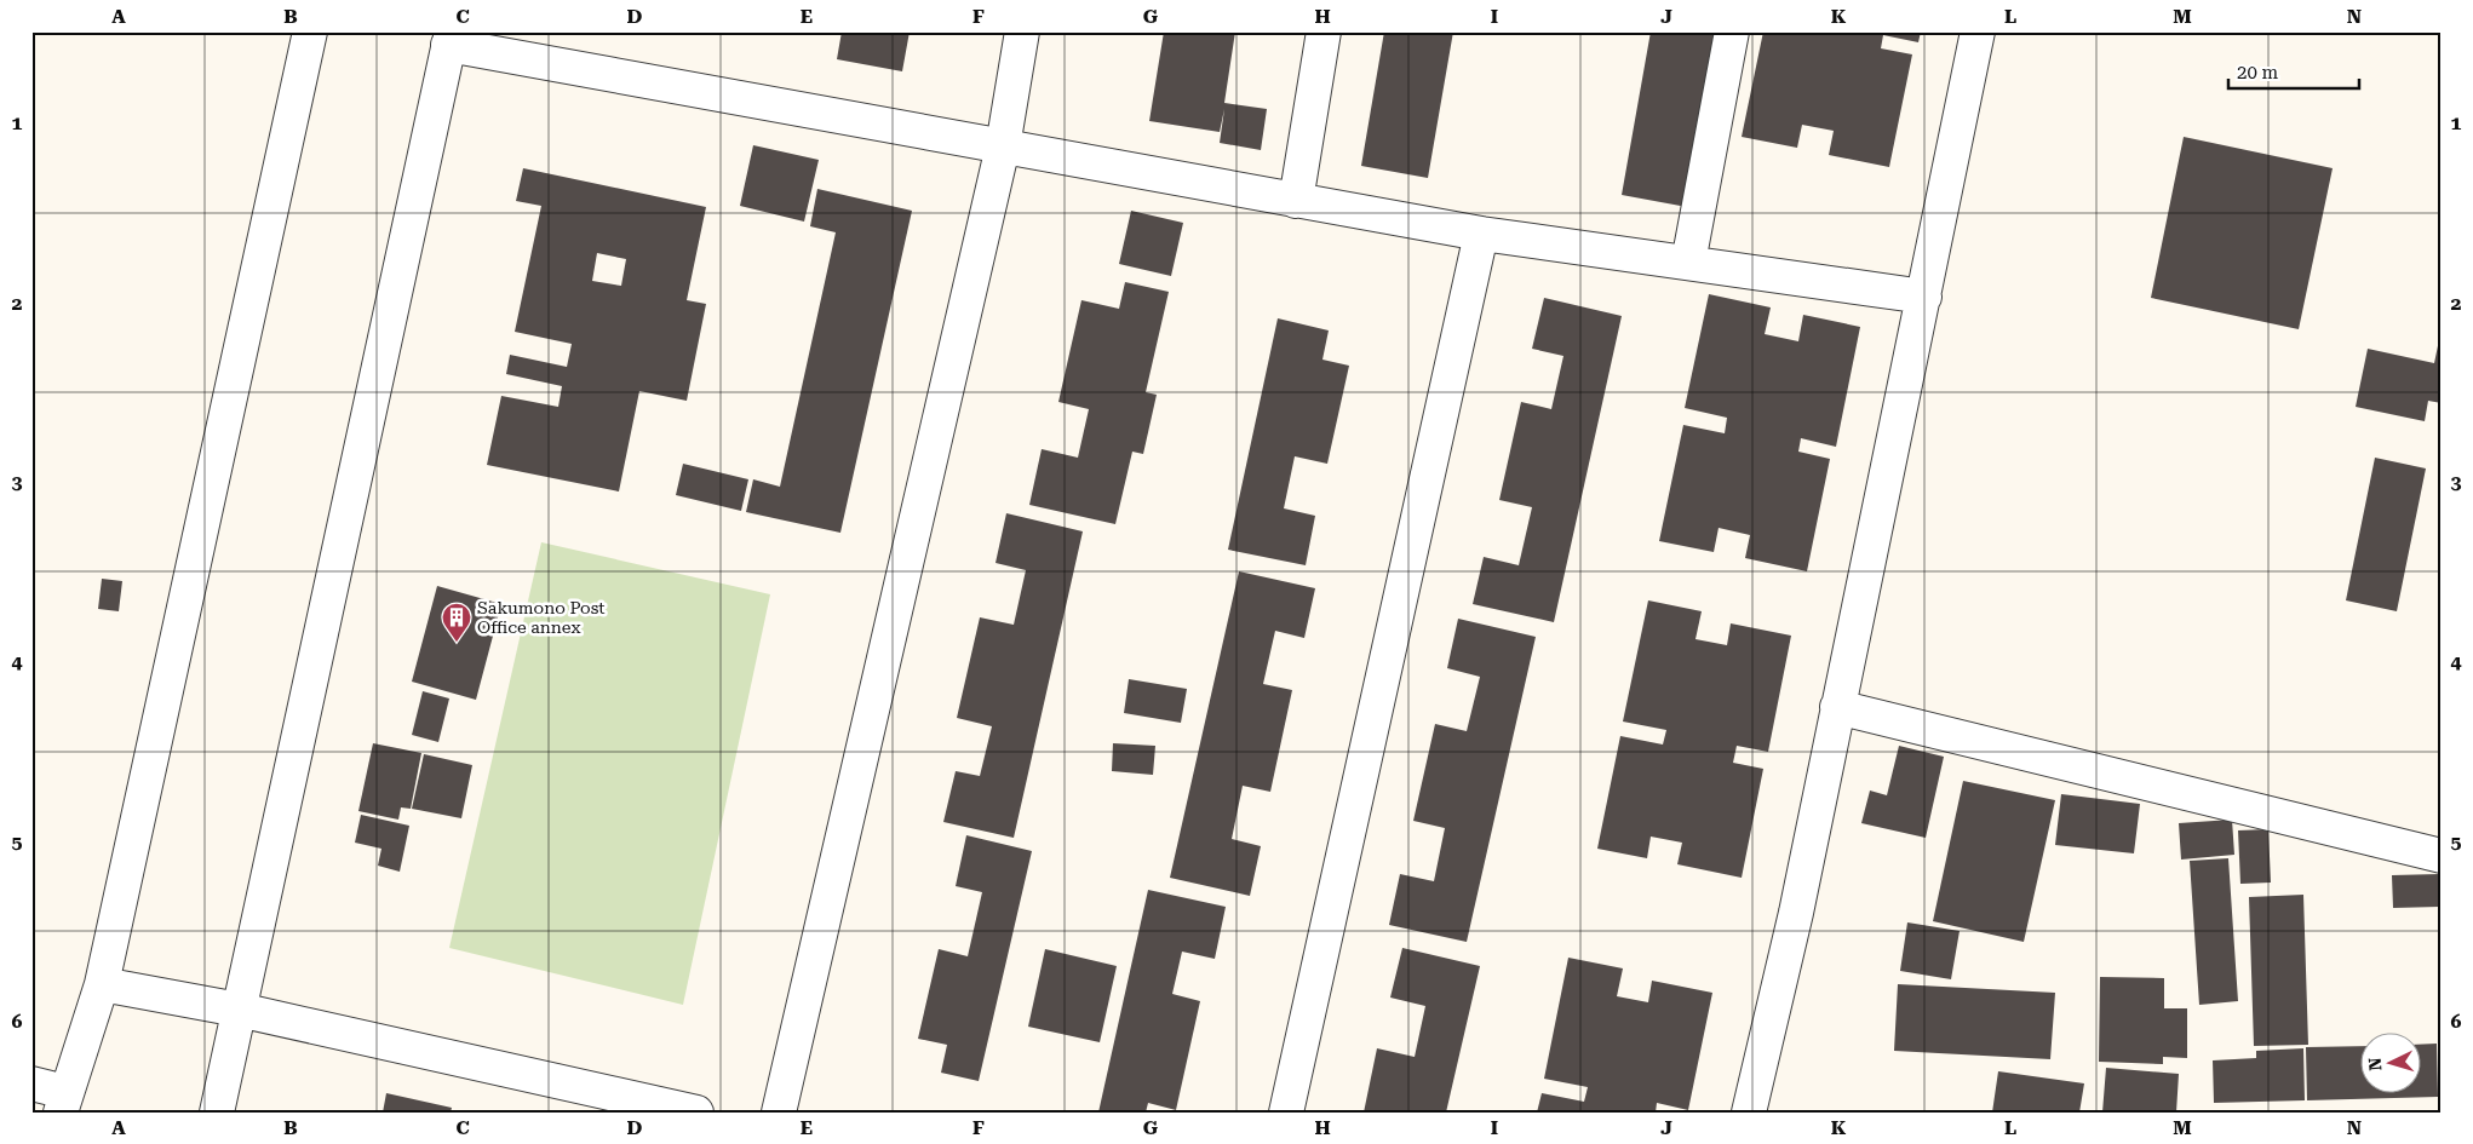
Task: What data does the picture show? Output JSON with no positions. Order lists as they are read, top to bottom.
{
  "places": {
    "building": ["Sakumono Post Office annex"]
  },
  "scale_bar": "20 m",
  "north": "left",
  "grid": {
    "columns": [
      "A",
      "B",
      "C",
      "D",
      "E",
      "F",
      "G",
      "H",
      "I",
      "J",
      "K",
      "L",
      "M",
      "N"
    ],
    "rows": [
      "1",
      "2",
      "3",
      "4",
      "5",
      "6"
    ]
  }
}
